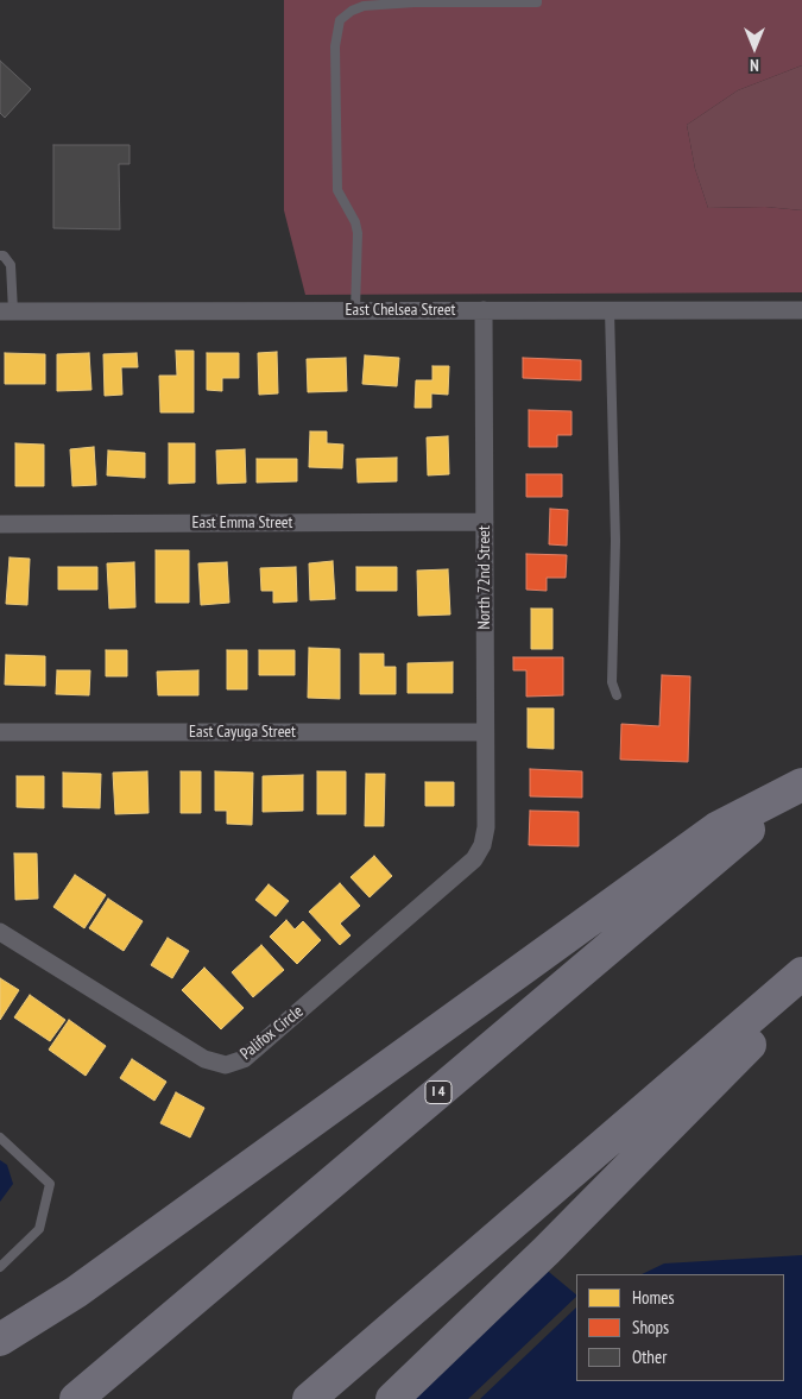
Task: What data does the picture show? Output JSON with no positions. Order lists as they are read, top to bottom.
{
  "streets": {
    "highway": ["I 4"],
    "street": [
      "East Chelsea Street",
      "East Emma Street",
      "North 72nd Street",
      "East Cayuga Street",
      "Palifox Circle"
    ]
  },
  "crossings": [
    ["East Chelsea Street", "North 72nd Street"],
    ["East Emma Street", "North 72nd Street"],
    ["North 72nd Street", "East Cayuga Street"],
    ["North 72nd Street", "Palifox Circle"]
  ],
  "legend": ["Homes", "Shops", "Other"],
  "north": "bottom"
}
